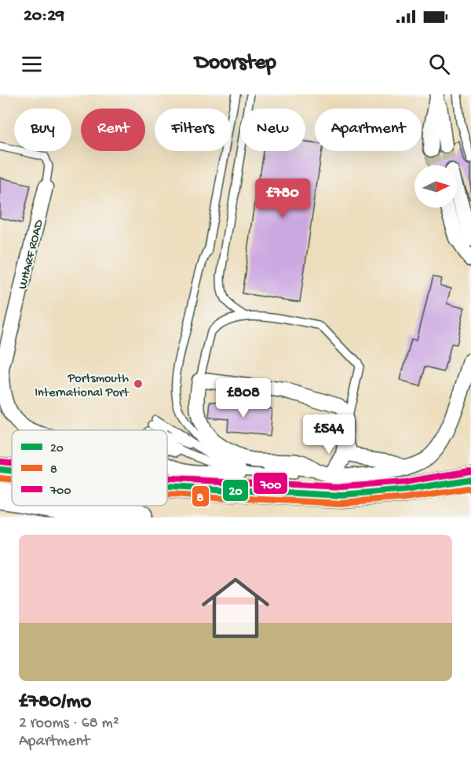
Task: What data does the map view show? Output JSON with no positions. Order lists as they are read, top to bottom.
{
  "streets": {
    "street": ["WHARF ROAD"]
  },
  "places": ["Portsmouth International Port"],
  "lines": ["transit line 700", "transit line 20", "transit line 8"],
  "legend": ["20", "8", "700"],
  "north": "right",
  "page": {
    "status": "20:29",
    "header": "Doorstep",
    "chip": [
      "Buy",
      "Rent",
      "Filters",
      "New",
      "Apartment"
    ],
    "price": ["£780", "£808", "£544"],
    "list": [
      {
        "name": "£780/mo",
        "note": "2 rooms · 68 m² · Apartment"
      }
    ]
  }
}
